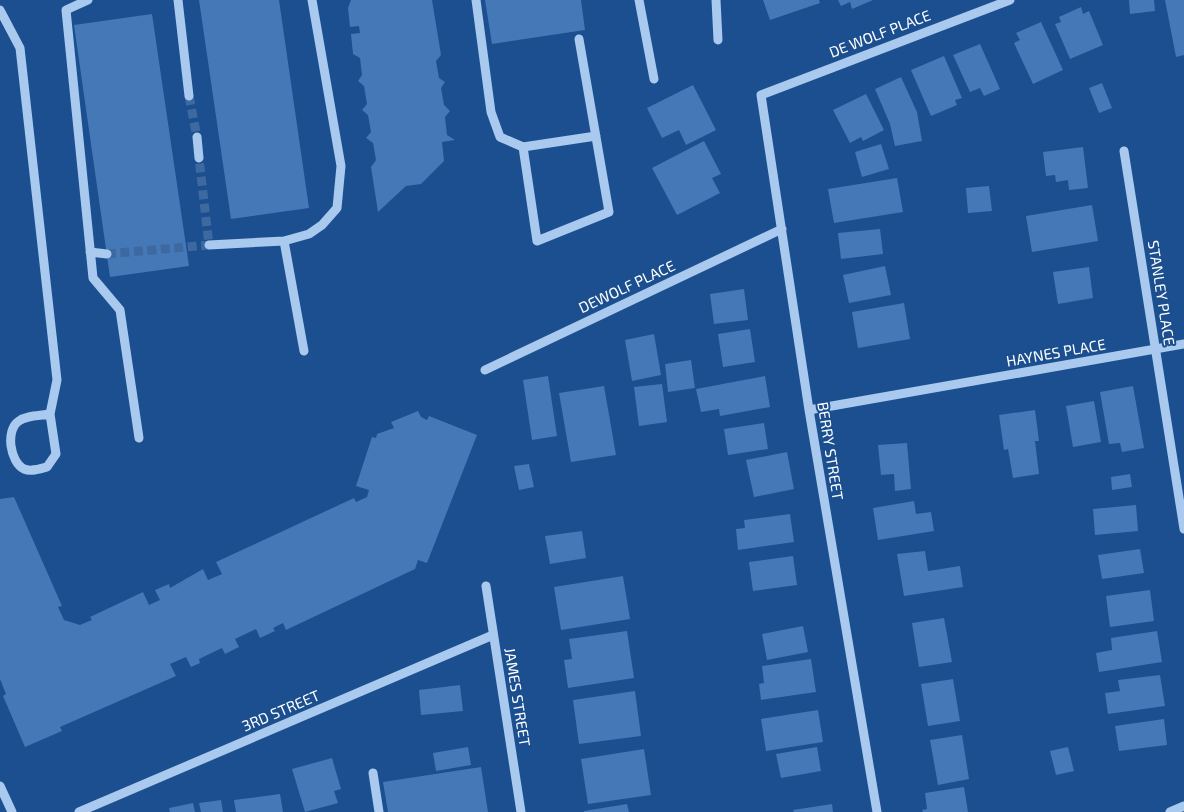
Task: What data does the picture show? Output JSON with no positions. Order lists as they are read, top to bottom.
{
  "streets": {
    "street": [
      "DE WOLF PLACE",
      "DEWOLF PLACE",
      "STANLEY PLACE",
      "HAYNES PLACE",
      "BERRY STREET",
      "JAMES STREET",
      "3RD STREET"
    ]
  },
  "crossings": [
    ["DE WOLF PLACE", "BERRY STREET"],
    ["DEWOLF PLACE", "BERRY STREET"],
    ["STANLEY PLACE", "HAYNES PLACE"],
    ["HAYNES PLACE", "BERRY STREET"],
    ["JAMES STREET", "3RD STREET"]
  ]
}
